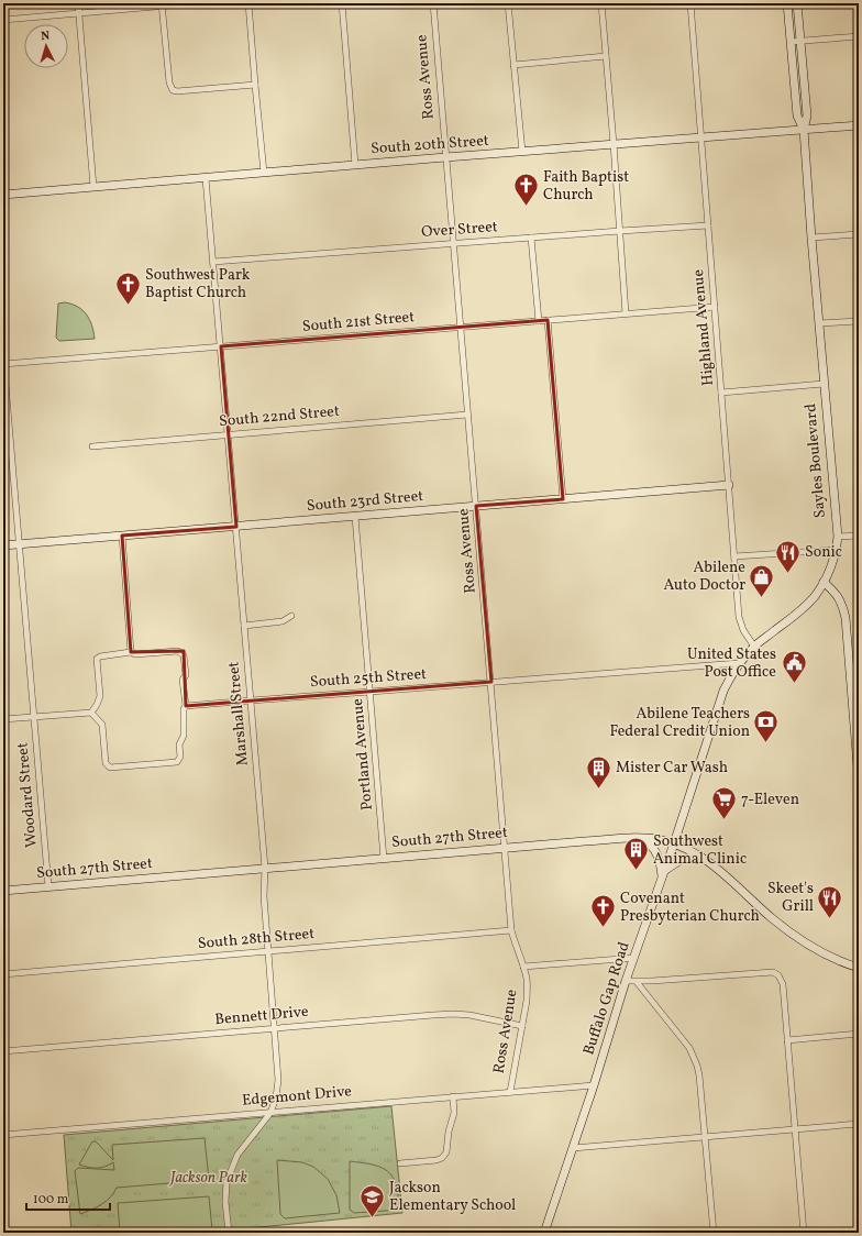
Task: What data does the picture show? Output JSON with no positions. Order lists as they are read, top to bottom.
{
  "streets": {
    "main road": [
      "South 20th Street",
      "Sayles Boulevard",
      "South 23rd Street",
      "South 27th Street",
      "Buffalo Gap Road"
    ],
    "street": [
      "Ross Avenue",
      "Over Street",
      "South 21st Street",
      "Highland Avenue",
      "South 22nd Street",
      "South 25th Street",
      "Marshall Street",
      "Portland Avenue",
      "Woodard Street",
      "South 28th Street",
      "Bennett Drive",
      "Edgemont Drive"
    ]
  },
  "crossings": [
    ["Ross Avenue", "South 20th Street"],
    ["Ross Avenue", "Over Street"],
    ["Ross Avenue", "South 21st Street"],
    ["Ross Avenue", "South 22nd Street"],
    ["Ross Avenue", "South 23rd Street"],
    ["Ross Avenue", "South 25th Street"],
    ["Ross Avenue", "South 27th Street"],
    ["Ross Avenue", "South 28th Street"],
    ["Ross Avenue", "Bennett Drive"],
    ["Ross Avenue", "Edgemont Drive"],
    ["South 20th Street", "Highland Avenue"],
    ["South 20th Street", "Sayles Boulevard"],
    ["South 20th Street", "Marshall Street"],
    ["Over Street", "Highland Avenue"],
    ["Over Street", "Marshall Street"],
    ["South 21st Street", "Highland Avenue"],
    ["South 21st Street", "Marshall Street"],
    ["South 21st Street", "Woodard Street"],
    ["Highland Avenue", "South 23rd Street"],
    ["Highland Avenue", "Buffalo Gap Road"],
    ["South 22nd Street", "Marshall Street"],
    ["Sayles Boulevard", "Buffalo Gap Road"],
    ["South 23rd Street", "Marshall Street"],
    ["South 23rd Street", "Portland Avenue"],
    ["South 23rd Street", "Woodard Street"],
    ["South 25th Street", "Marshall Street"],
    ["South 25th Street", "Portland Avenue"],
    ["South 25th Street", "Buffalo Gap Road"],
    ["Marshall Street", "South 27th Street"],
    ["Marshall Street", "South 28th Street"],
    ["Marshall Street", "Bennett Drive"],
    ["Marshall Street", "Edgemont Drive"],
    ["Portland Avenue", "South 27th Street"],
    ["Woodard Street", "South 27th Street"],
    ["South 27th Street", "Buffalo Gap Road"],
    ["Buffalo Gap Road", "Edgemont Drive"]
  ],
  "parks": ["Jackson Park"],
  "places": {
    "church": ["Faith Baptist Church", "Southwest Park Baptist Church", "Covenant Presbyterian Church"],
    "restaurant": ["Sonic", "Skeet's Grill"],
    "shop": ["Abilene Auto Doctor"],
    "public building": ["United States Post Office"],
    "bank": ["Abilene Teachers Federal Credit Union"],
    "building": ["Mister Car Wash", "Southwest Animal Clinic"],
    "supermarket": ["7-Eleven"],
    "school or university": ["Jackson Elementary School"]
  },
  "scale_bar": "100 m",
  "north": "top"
}
